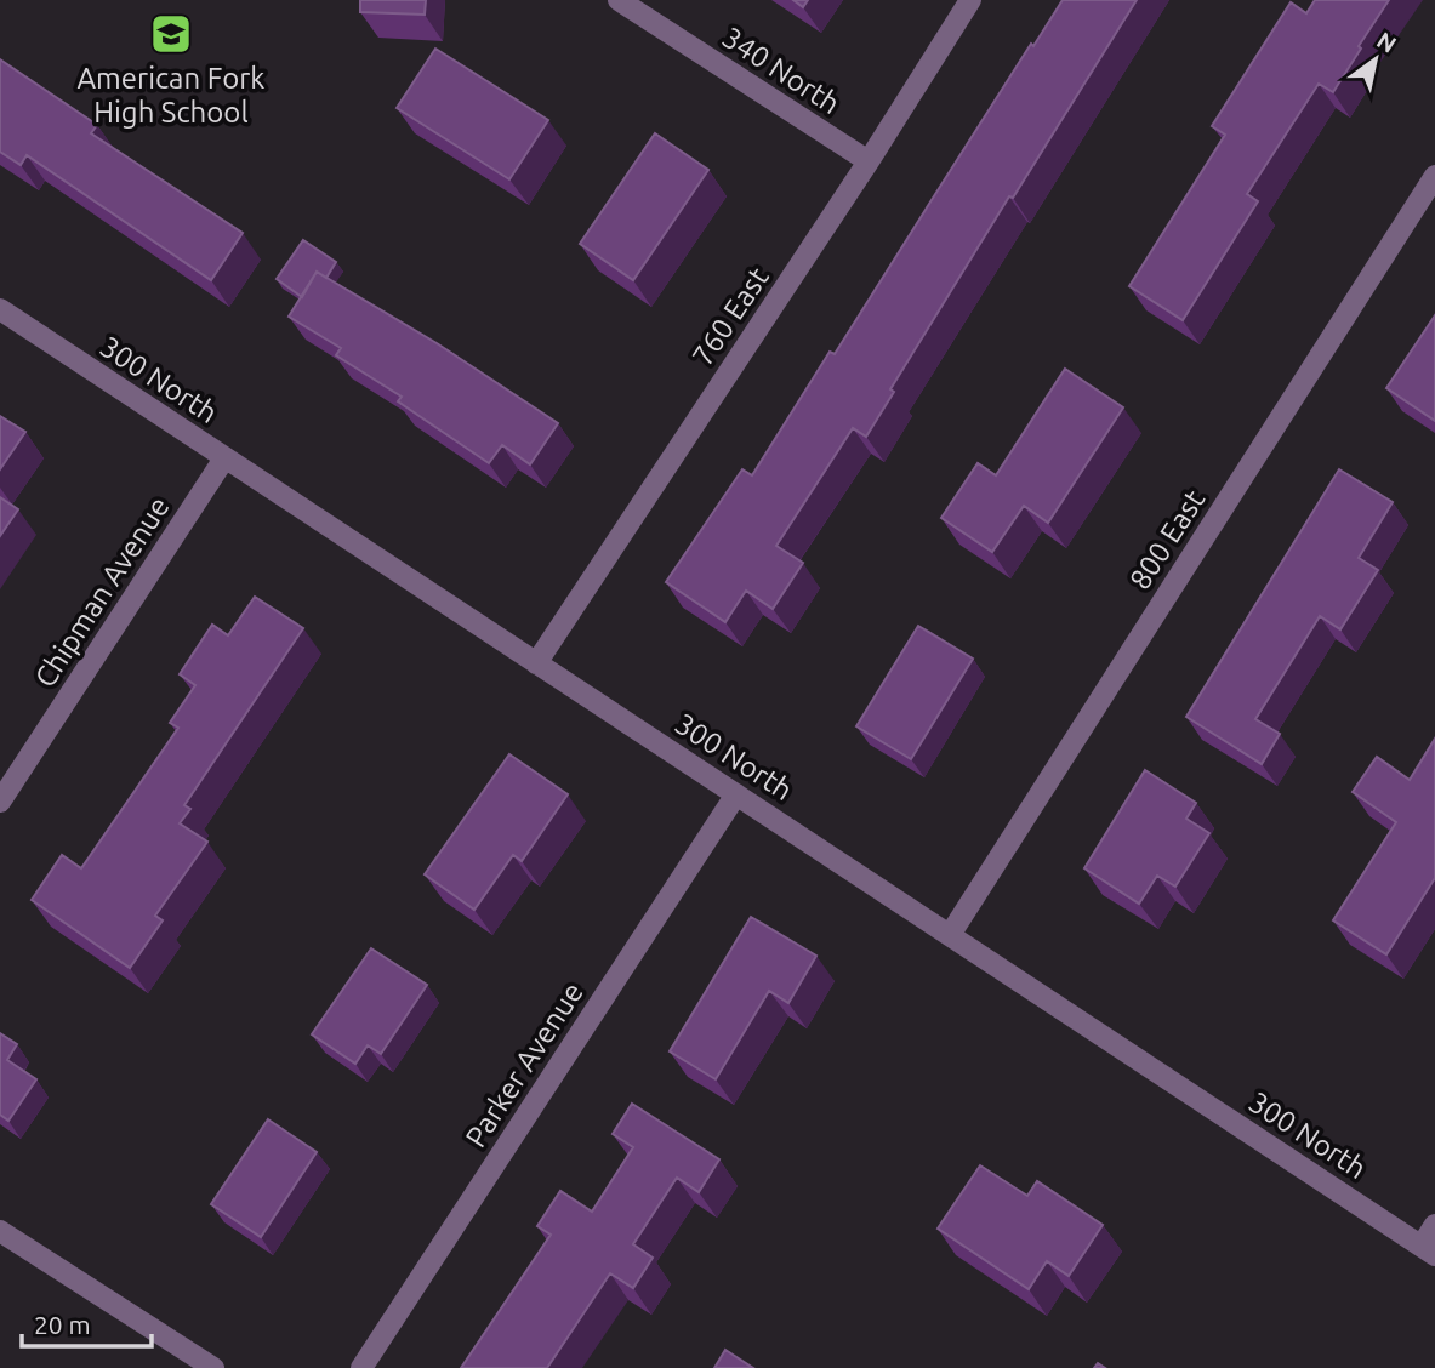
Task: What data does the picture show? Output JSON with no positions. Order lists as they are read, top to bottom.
{
  "streets": {
    "street": [
      "340 North",
      "760 East",
      "300 North",
      "800 East",
      "Chipman Avenue",
      "Parker Avenue"
    ]
  },
  "crossings": [
    ["340 North", "760 East"],
    ["760 East", "300 North"],
    ["300 North", "800 East"],
    ["300 North", "Chipman Avenue"],
    ["300 North", "Parker Avenue"]
  ],
  "places": {
    "school or university": ["American Fork High School"]
  },
  "scale_bar": "20 m",
  "north": "top right"
}
